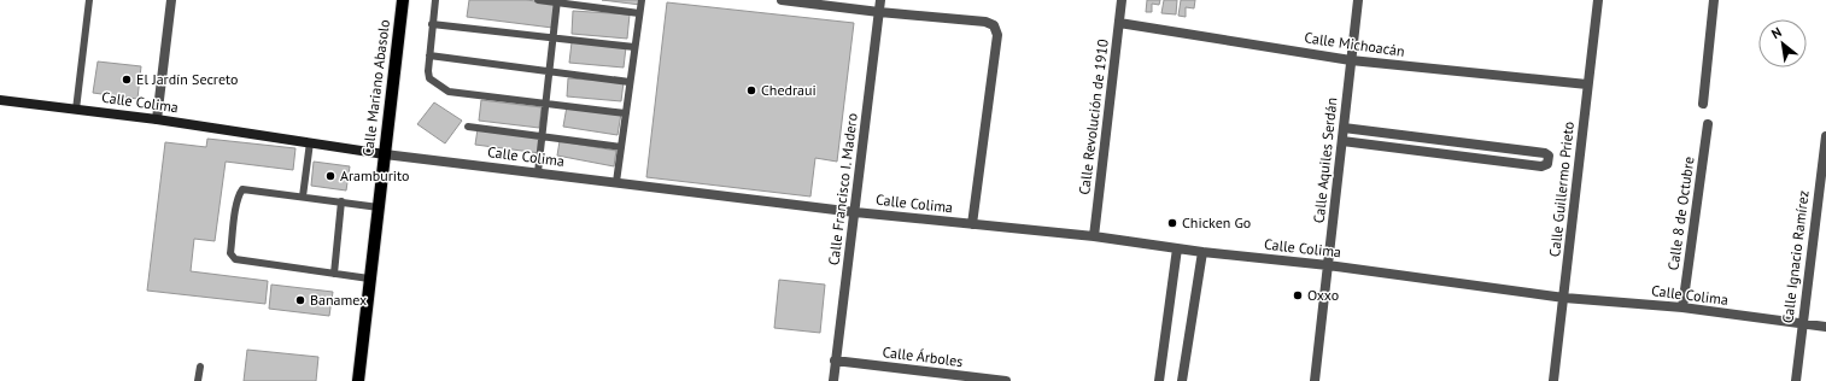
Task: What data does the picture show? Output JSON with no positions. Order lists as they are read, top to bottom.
{
  "streets": {
    "main road": ["Calle Mariano Abasolo"],
    "street": [
      "Calle Michoacán",
      "Calle Colima",
      "Calle Revolución de 1910",
      "Calle Aquiles Serdán",
      "Calle Francisco I. Madero",
      "Calle Guillermo Prieto",
      "Calle 8 de Octubre",
      "Calle Ignacio Ramírez",
      "Calle Árboles"
    ]
  },
  "crossings": [
    ["Calle Michoacán", "Calle Revolución de 1910"],
    ["Calle Michoacán", "Calle Aquiles Serdán"],
    ["Calle Michoacán", "Calle Guillermo Prieto"],
    ["Calle Mariano Abasolo", "Calle Colima"],
    ["Calle Colima", "Calle Revolución de 1910"],
    ["Calle Colima", "Calle Aquiles Serdán"],
    ["Calle Colima", "Calle Francisco I. Madero"],
    ["Calle Colima", "Calle Guillermo Prieto"],
    ["Calle Colima", "Calle 8 de Octubre"],
    ["Calle Colima", "Calle Ignacio Ramírez"],
    ["Calle Francisco I. Madero", "Calle Árboles"]
  ],
  "places": [
    "El Jardín Secreto",
    "Chedraui",
    "Aramburito",
    "Chicken Go",
    "Oxxo",
    "Banamex"
  ],
  "north": "top left"
}
